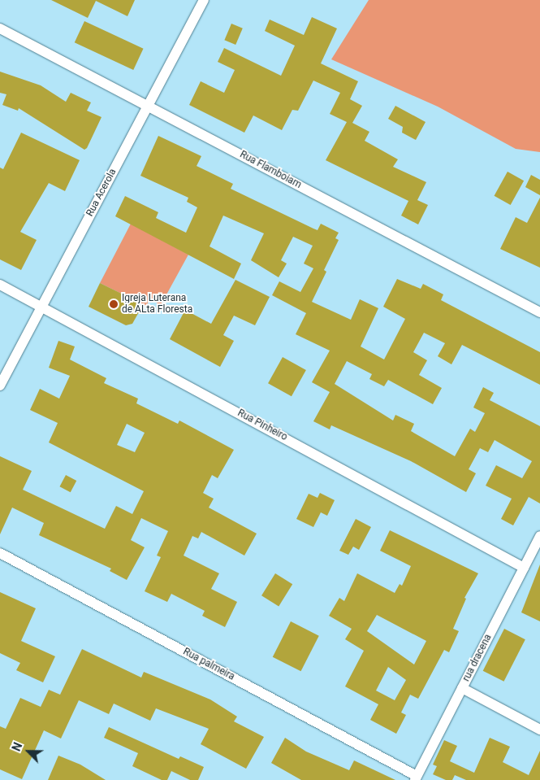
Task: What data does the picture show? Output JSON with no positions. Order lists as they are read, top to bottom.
{
  "streets": {
    "street": [
      "Rua Flamboiam",
      "Rua Acerola",
      "Rua Pinheiro",
      "rua dracena",
      "Rua palmeira"
    ]
  },
  "crossings": [
    ["Rua Flamboiam", "Rua Acerola"],
    ["Rua Acerola", "Rua Pinheiro"],
    ["Rua Pinheiro", "rua dracena"],
    ["rua dracena", "Rua palmeira"]
  ],
  "places": ["Igreja Luterana de ALta Floresta"],
  "north": "top left"
}
